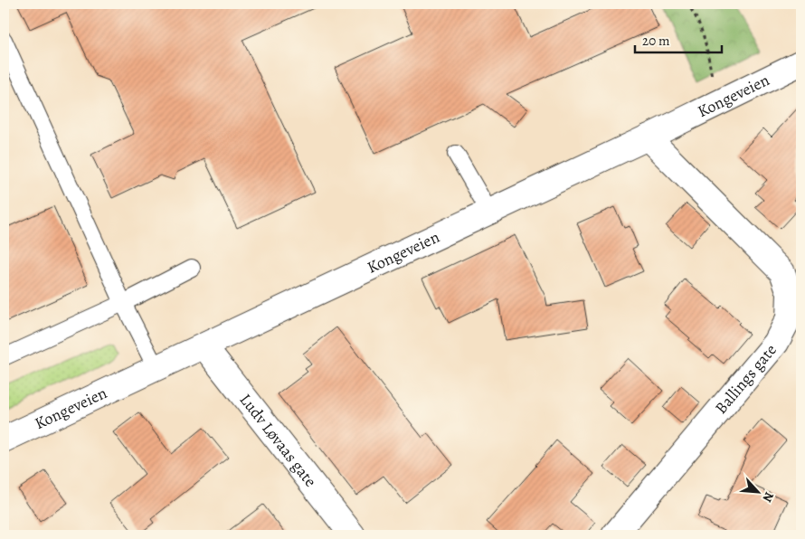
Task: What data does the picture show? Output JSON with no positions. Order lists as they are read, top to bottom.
{
  "streets": {
    "street": ["Kongeveien", "Ballings gate", "Ludv Løvaas gate"]
  },
  "crossings": [
    ["Kongeveien", "Ballings gate"],
    ["Kongeveien", "Ludv Løvaas gate"]
  ],
  "scale_bar": "20 m",
  "north": "bottom right"
}
